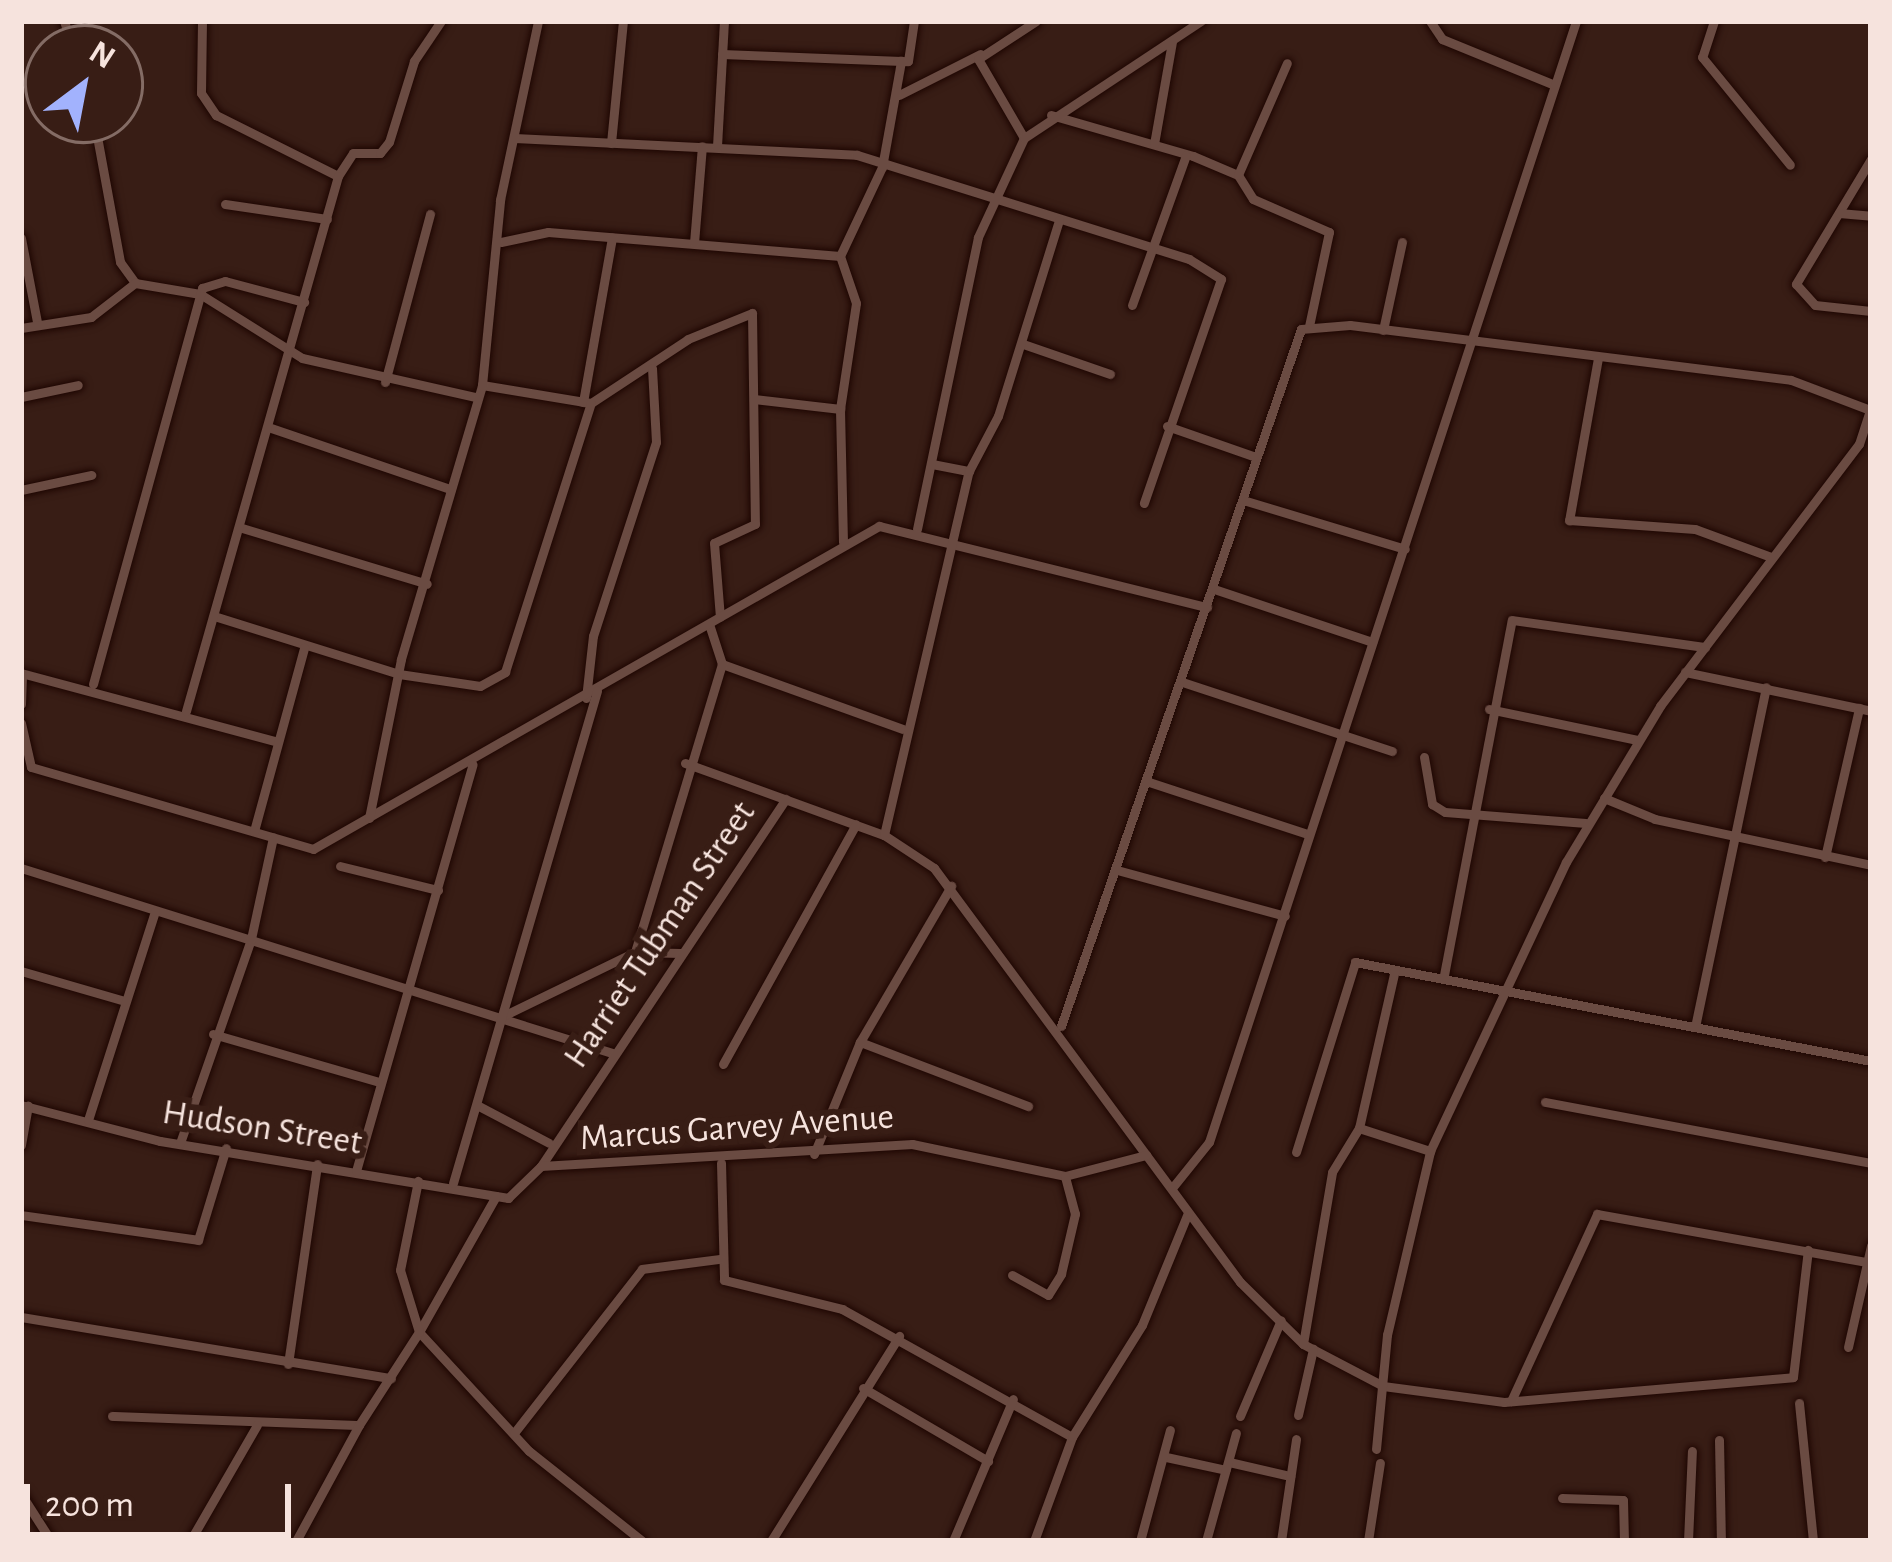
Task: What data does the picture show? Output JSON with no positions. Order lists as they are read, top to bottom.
{
  "streets": {
    "street": ["Harriet Tubman Street", "Hudson Street", "Marcus Garvey Avenue"]
  },
  "crossings": [
    ["Harriet Tubman Street", "Marcus Garvey Avenue"]
  ],
  "scale_bar": "200 m",
  "north": "top right"
}
